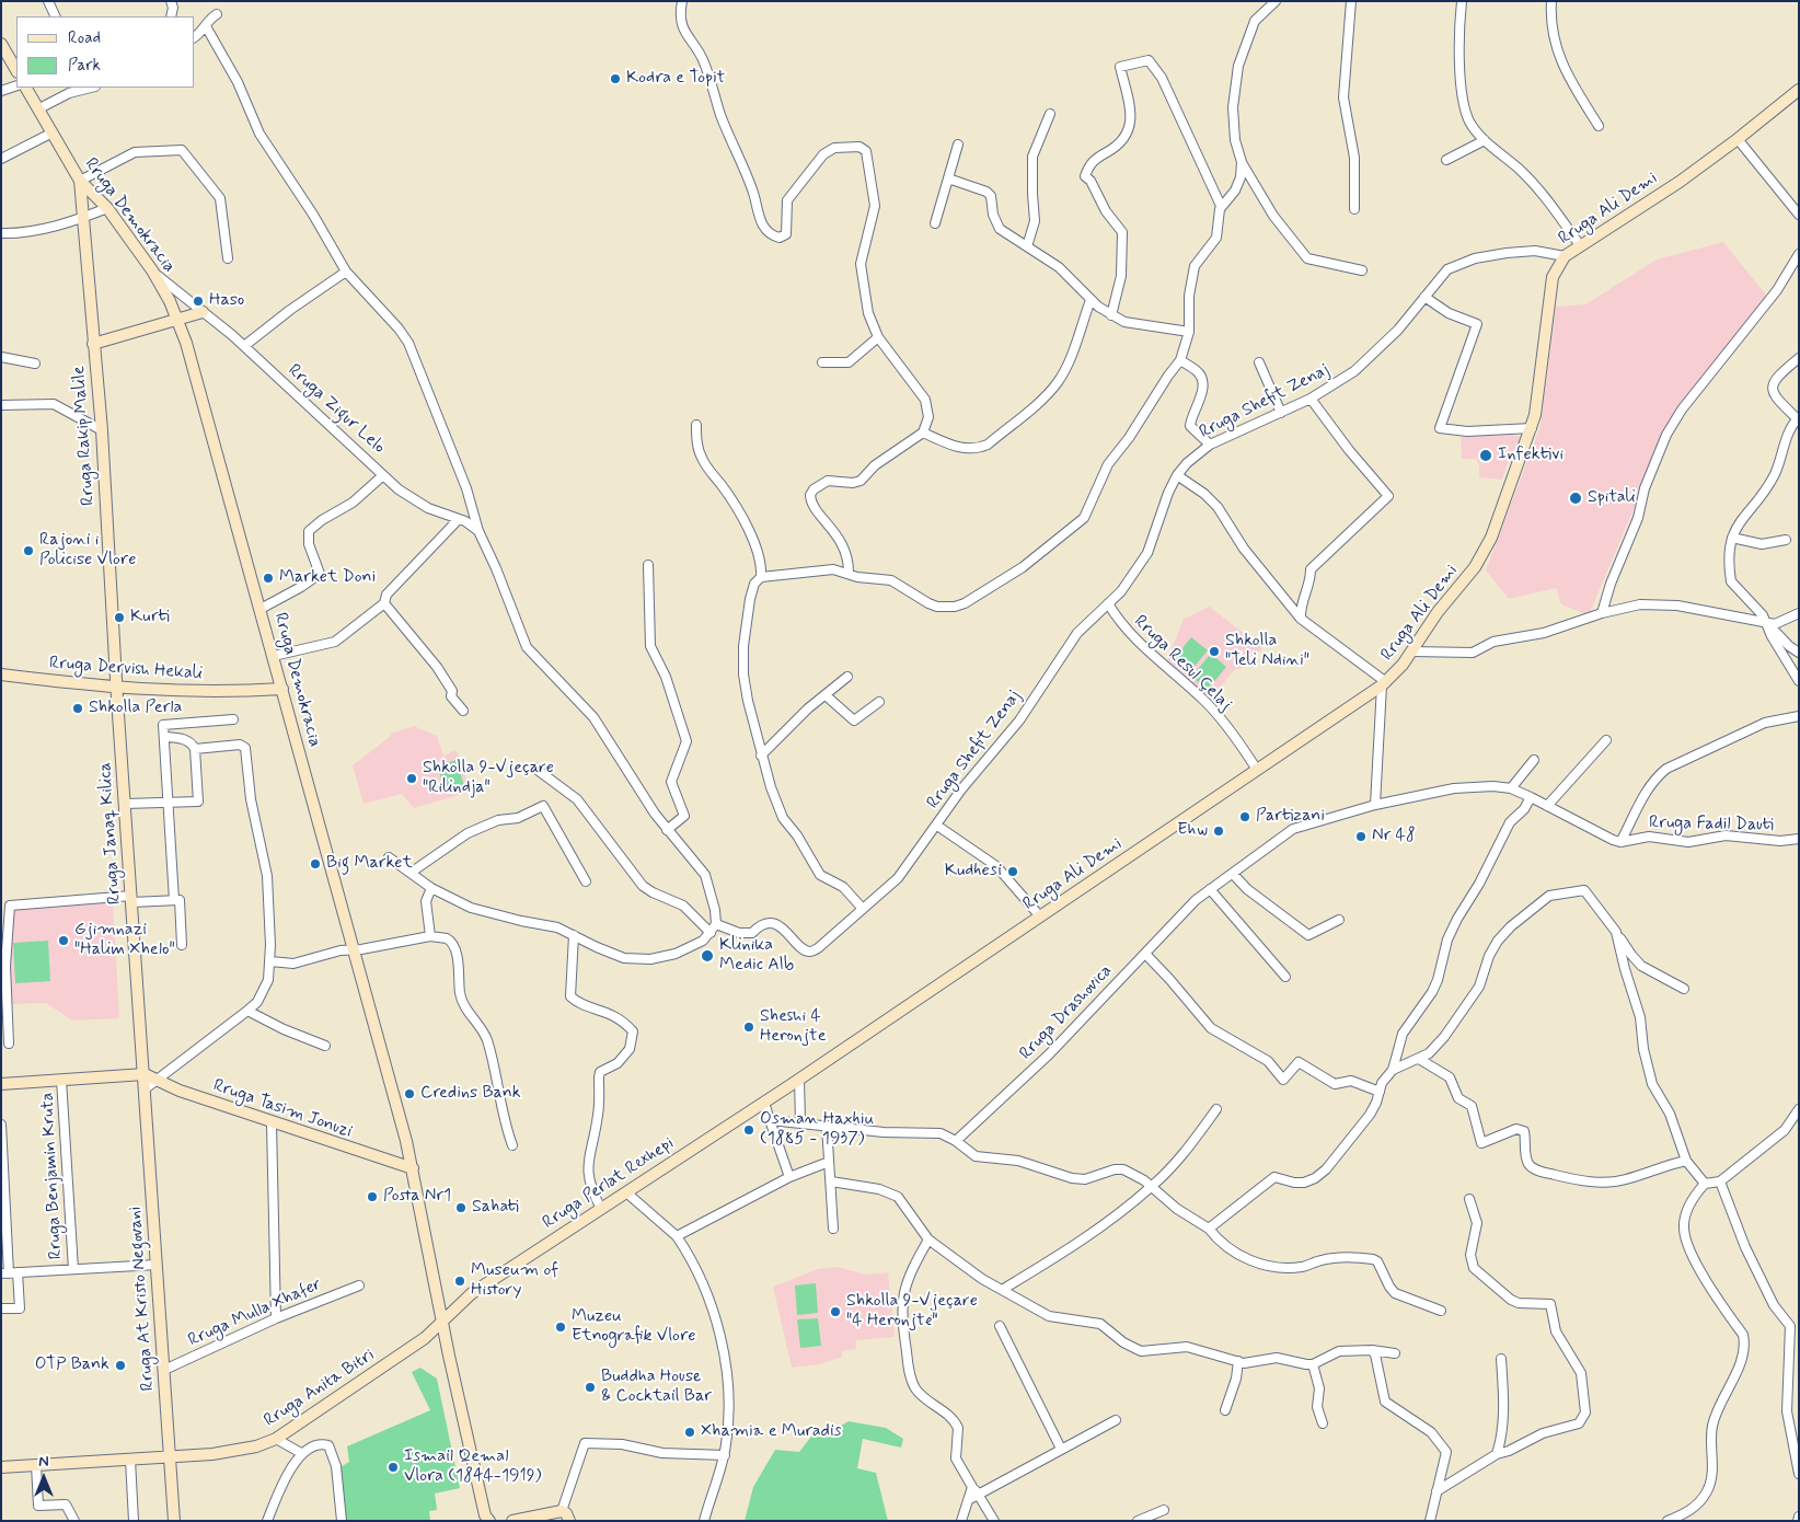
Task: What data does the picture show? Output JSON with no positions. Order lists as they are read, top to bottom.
{
  "streets": {
    "main road": [
      "Rruga Ali Demi",
      "Rruga Demokracia",
      "Rruga Rakip Malile",
      "Rruga Dervish Hekali",
      "Rruga Janaq Kilica",
      "Rruga Tasim Jonuzi",
      "Rruga Perlat Rexhepi",
      "Rruga At Kristo Negovani",
      "Rruga Anita Bitri"
    ],
    "street": [
      "Rruga Shefit Zenaj",
      "Rruga Zigur Lelo",
      "Rruga Resul Çelaj",
      "Rruga Fadil Dauti",
      "Rruga Drashovica",
      "Rruga Benjamin Kruta",
      "Rruga Mulla Xhafer"
    ]
  },
  "crossings": [
    ["Rruga Ali Demi", "Rruga Shefit Zenaj"],
    ["Rruga Ali Demi", "Rruga Resul Çelaj"],
    ["Rruga Ali Demi", "Rruga Perlat Rexhepi"],
    ["Rruga Demokracia", "Rruga Zigur Lelo"],
    ["Rruga Demokracia", "Rruga Rakip Malile"],
    ["Rruga Demokracia", "Rruga Dervish Hekali"],
    ["Rruga Demokracia", "Rruga Tasim Jonuzi"],
    ["Rruga Demokracia", "Rruga Perlat Rexhepi"],
    ["Rruga Demokracia", "Rruga Anita Bitri"],
    ["Rruga Shefit Zenaj", "Rruga Resul Çelaj"],
    ["Rruga Rakip Malile", "Rruga Dervish Hekali"],
    ["Rruga Rakip Malile", "Rruga Janaq Kilica"],
    ["Rruga Dervish Hekali", "Rruga Janaq Kilica"],
    ["Rruga Fadil Dauti", "Rruga Drashovica"],
    ["Rruga Janaq Kilica", "Rruga Tasim Jonuzi"],
    ["Rruga Janaq Kilica", "Rruga At Kristo Negovani"],
    ["Rruga Tasim Jonuzi", "Rruga At Kristo Negovani"],
    ["Rruga Perlat Rexhepi", "Rruga Anita Bitri"],
    ["Rruga At Kristo Negovani", "Rruga Mulla Xhafer"],
    ["Rruga At Kristo Negovani", "Rruga Anita Bitri"]
  ],
  "places": [
    "Kodra e Topit",
    "Haso",
    "Infektivi",
    "Spitali",
    "Rajoni i Policise Vlore",
    "Market Doni",
    "Kurti",
    "Shkolla \"Teli Ndini\"",
    "Shkolla Perla",
    "Shkolla 9-Vjeçare \"Rilindja\"",
    "Partizani",
    "Ehw",
    "Nr 48",
    "Big Market",
    "Kudhesi",
    "Gjimnazi \"Halim Xhelo\"",
    "Klinika Medic Alb",
    "Sheshi 4 Heronjte",
    "Credins Bank",
    "Osman Haxhiu (1885 - 1937)",
    "Posta Nr1",
    "Sahati",
    "Museum of History",
    "Shkolla 9-Vjeçare \"4 Heronjtë\"",
    "Muzeu Etnografik Vlore",
    "OTP Bank",
    "Buddha House & Cocktail Bar",
    "Xhamia e Muradis",
    "Ismail Qemal Vlora (1844-1919)"
  ],
  "legend": ["Road", "Park"],
  "north": "top"
}
